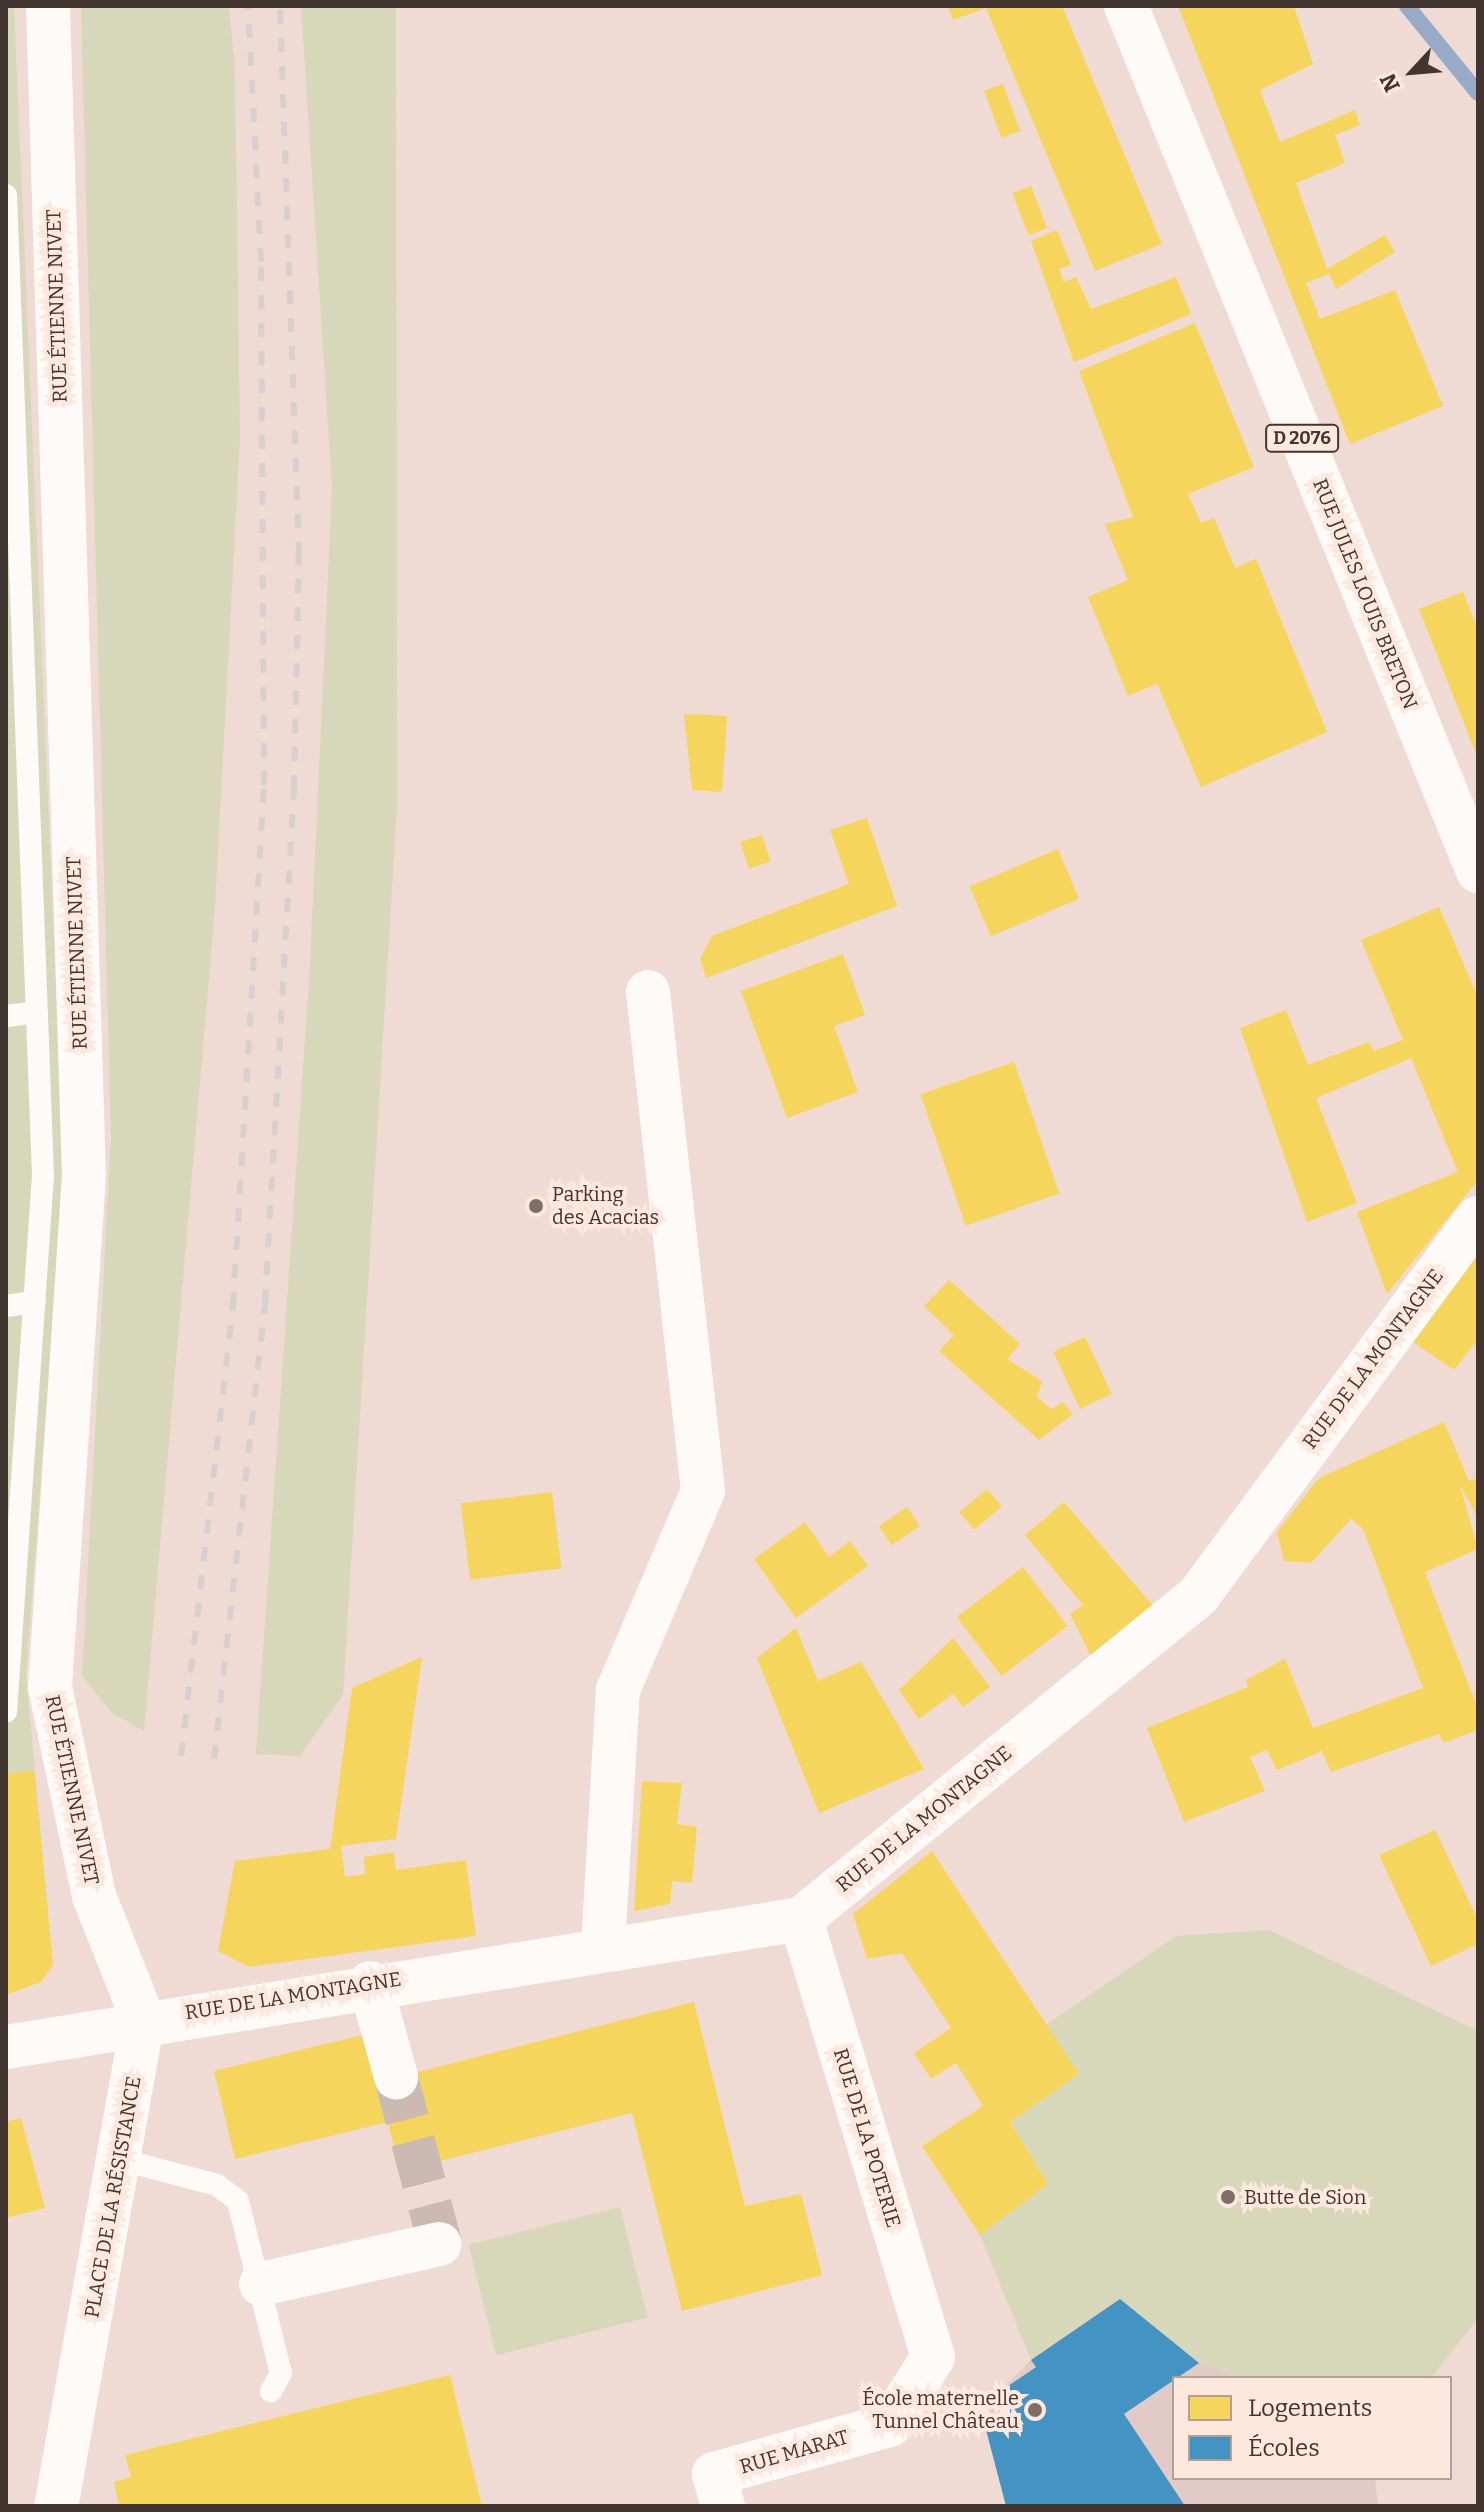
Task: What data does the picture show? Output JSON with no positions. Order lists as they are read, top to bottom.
{
  "streets": {
    "street": [
      "RUE ÉTIENNE NIVET",
      "D 2076",
      "RUE JULES LOUIS BRETON",
      "RUE DE LA MONTAGNE",
      "RUE DE LA POTERIE",
      "PLACE DE LA RÉSISTANCE",
      "RUE MARAT"
    ]
  },
  "crossings": [
    ["RUE ÉTIENNE NIVET", "RUE DE LA MONTAGNE"],
    ["RUE ÉTIENNE NIVET", "PLACE DE LA RÉSISTANCE"],
    ["RUE DE LA MONTAGNE", "RUE DE LA POTERIE"],
    ["RUE DE LA MONTAGNE", "PLACE DE LA RÉSISTANCE"],
    ["RUE DE LA POTERIE", "RUE MARAT"]
  ],
  "places": ["Parking des Acacias", "Butte de Sion", "École maternelle Tunnel Château"],
  "legend": ["Logements", "Écoles"],
  "north": "bottom left"
}
